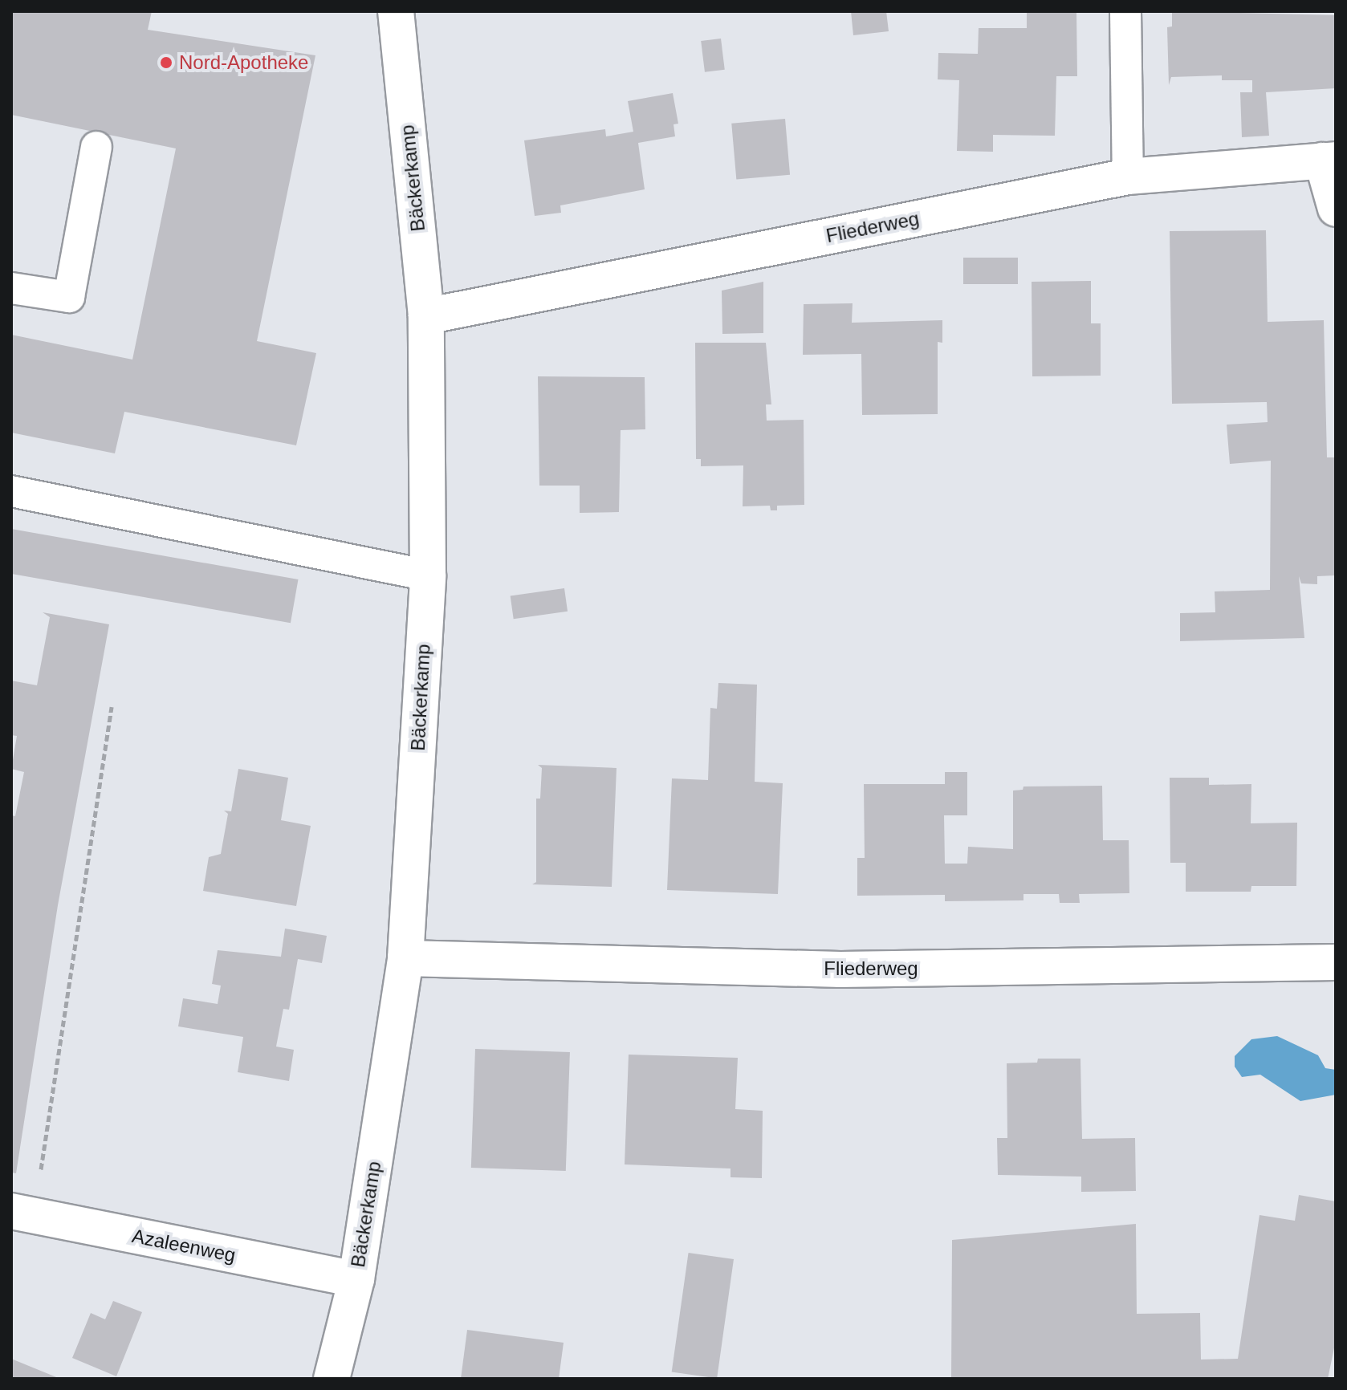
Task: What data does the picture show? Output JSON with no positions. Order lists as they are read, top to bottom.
{
  "streets": {
    "street": ["Bäckerkamp", "Fliederweg", "Azaleenweg"]
  },
  "crossings": [
    ["Bäckerkamp", "Fliederweg"],
    ["Bäckerkamp", "Azaleenweg"]
  ],
  "places": ["Nord-Apotheke"]
}
